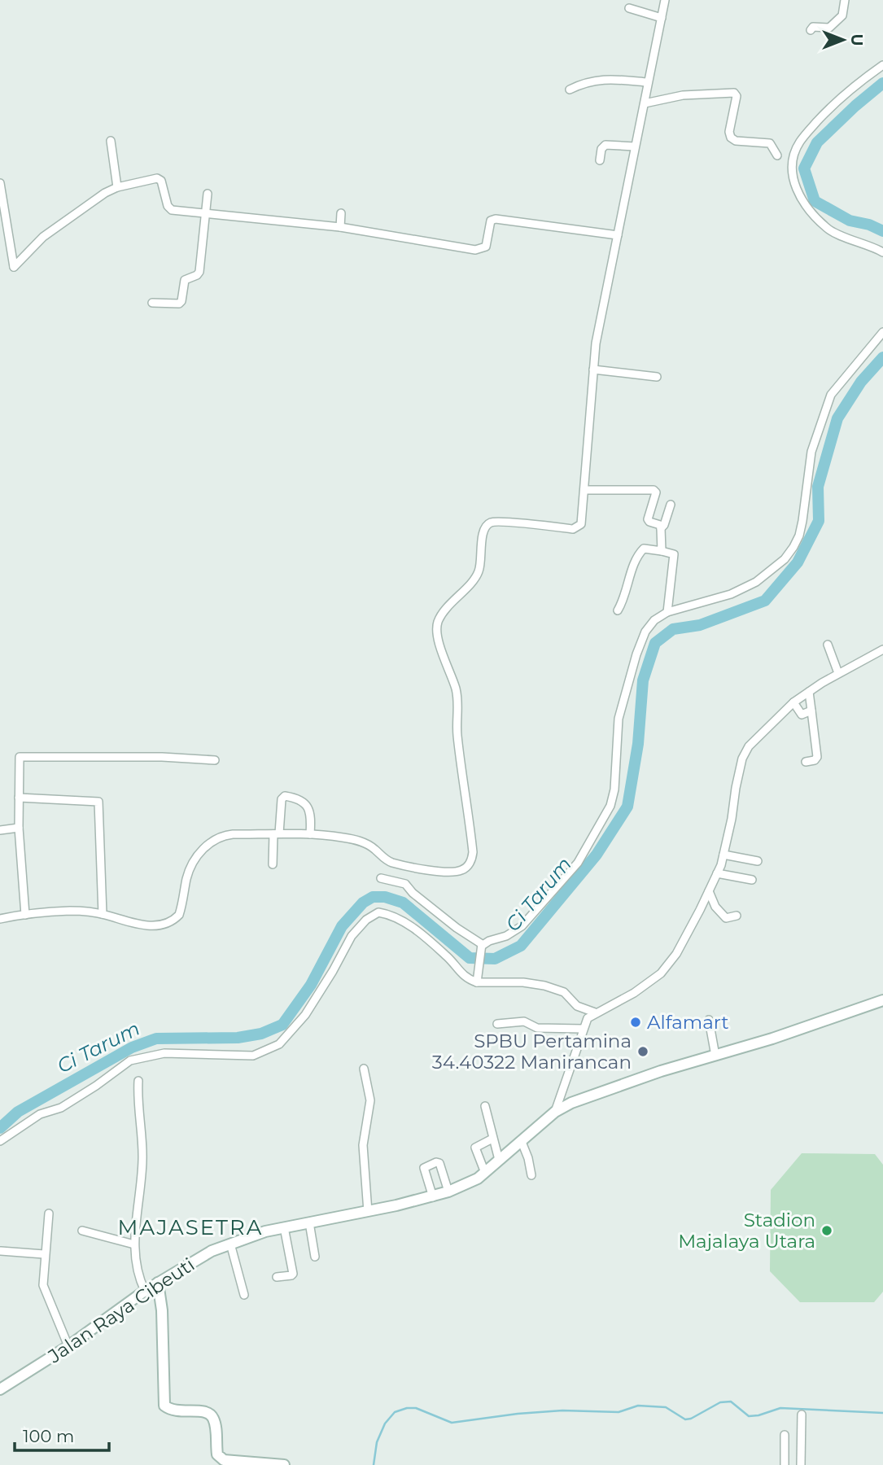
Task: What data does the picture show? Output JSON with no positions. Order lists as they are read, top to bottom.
{
  "streets": {
    "main road": ["Jalan Raya Cibeuti"]
  },
  "districts": ["MAJASETRA"],
  "water": ["Ci Tarum"],
  "places": ["Alfamart", "SPBU Pertamina 34.40322 Manirancan", "Stadion Majalaya Utara"],
  "scale_bar": "100 m",
  "north": "right"
}
